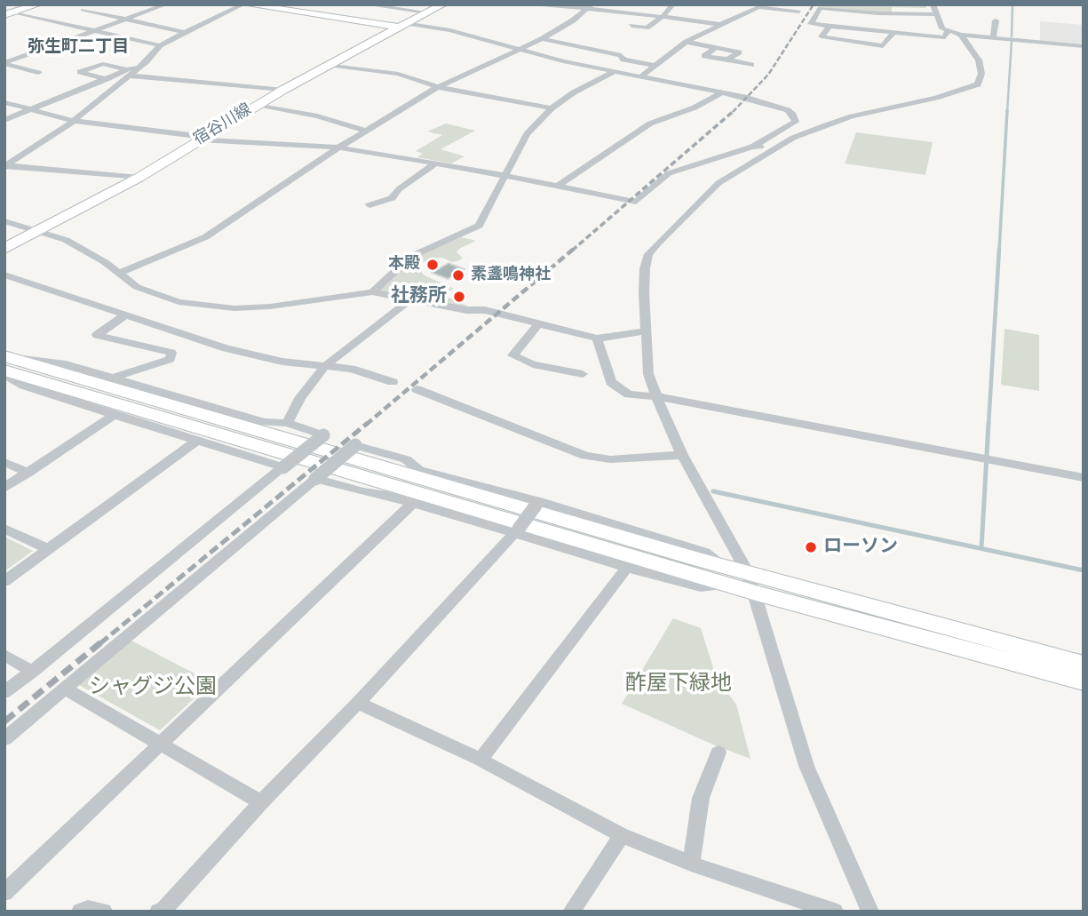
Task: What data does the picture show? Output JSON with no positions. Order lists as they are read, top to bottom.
{
  "streets": {
    "street": ["宿谷川線"]
  },
  "districts": ["弥生町二丁目"],
  "parks": ["酢屋下緑地", "シャグジ公園"],
  "places": [
    "本殿",
    "素盞鳴神社",
    "社務所",
    "ローソン"
  ]
}
